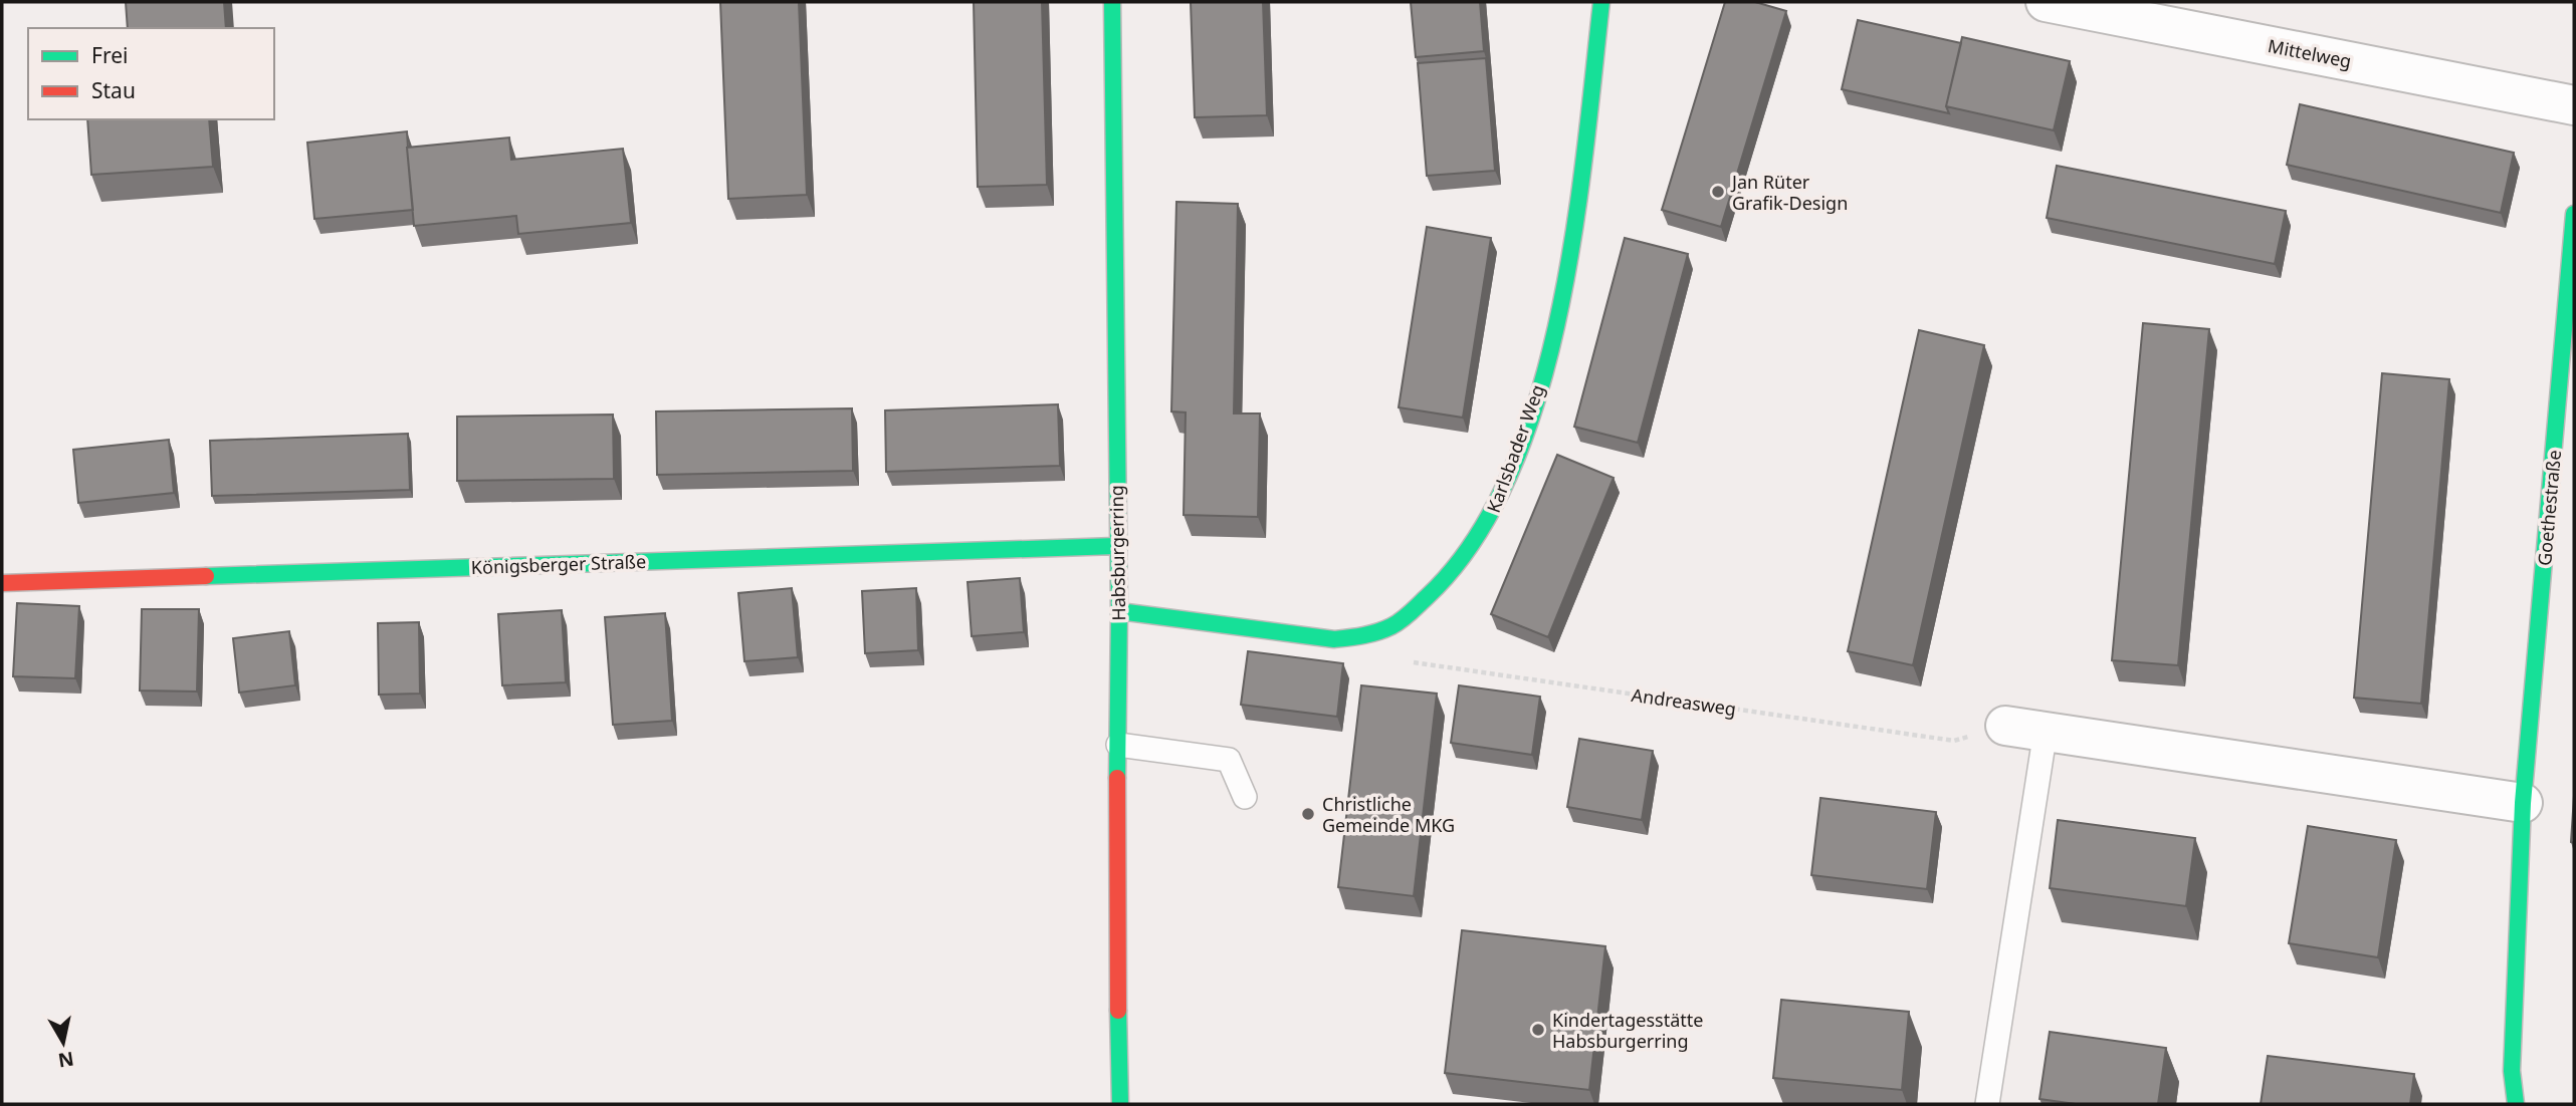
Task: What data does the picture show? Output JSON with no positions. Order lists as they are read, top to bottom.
{
  "streets": {
    "street": [
      "Mittelweg",
      "Karlsbader Weg",
      "Goethestraße",
      "Habsburgerring",
      "Königsberger Straße"
    ],
    "path": ["Andreasweg"]
  },
  "crossings": [
    ["Karlsbader Weg", "Habsburgerring"],
    ["Karlsbader Weg", "Andreasweg"],
    ["Habsburgerring", "Königsberger Straße"]
  ],
  "places": ["Jan Rüter Grafik-Design", "Christliche Gemeinde MKG", "Kindertagesstätte Habsburgerring"],
  "legend": ["Frei", "Stau"],
  "north": "bottom"
}
